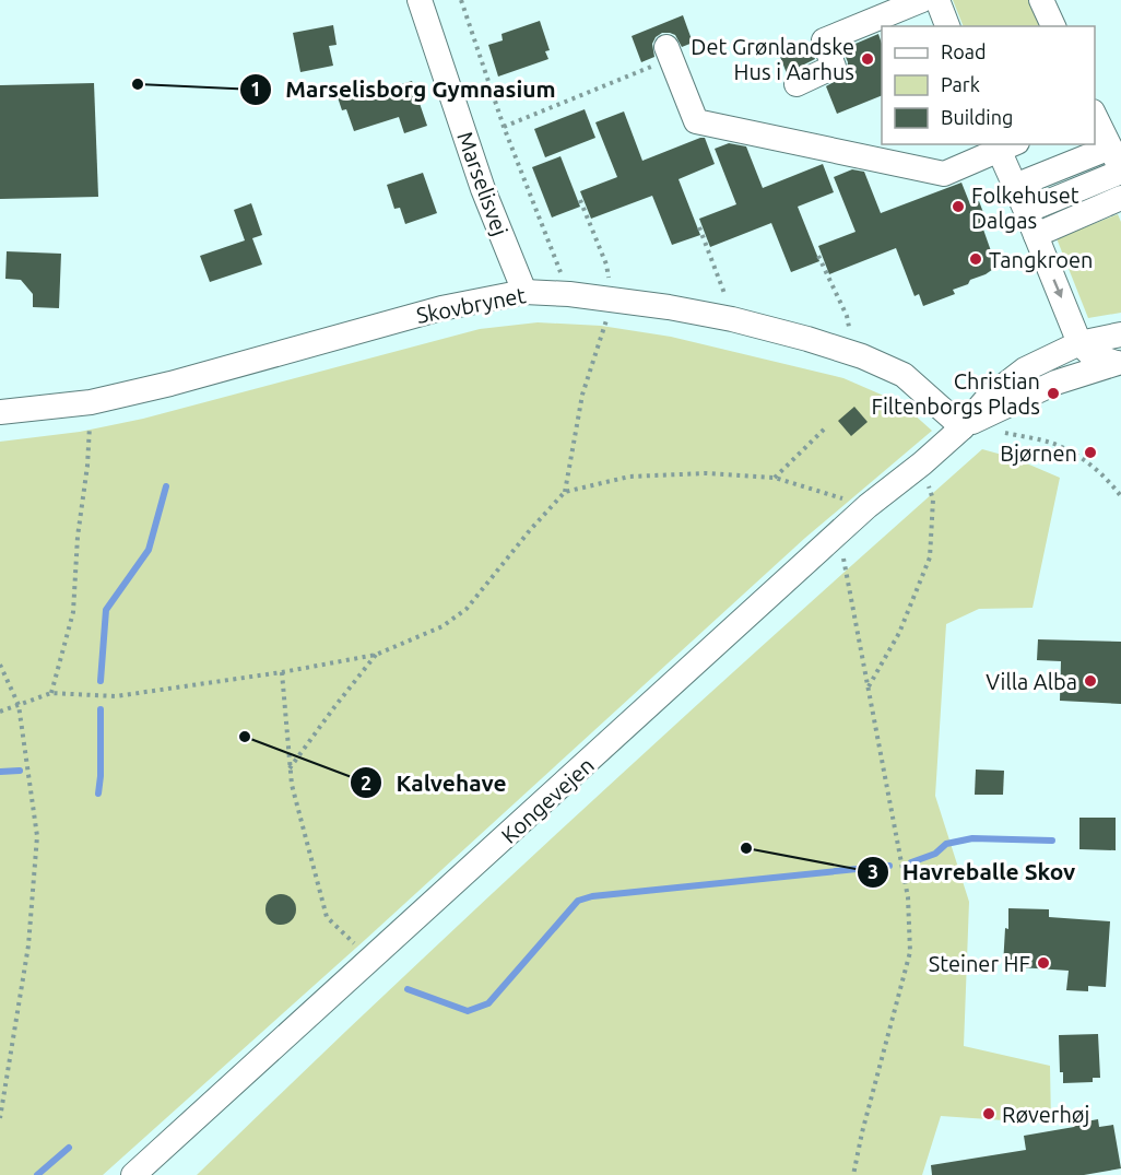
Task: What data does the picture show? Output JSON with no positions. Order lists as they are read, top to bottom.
{
  "streets": {
    "street": ["Marselisvej", "Skovbrynet", "Kongevejen"]
  },
  "crossings": [
    ["Marselisvej", "Skovbrynet"],
    ["Skovbrynet", "Kongevejen"]
  ],
  "places": [
    "Det Grønlandske Hus i Aarhus",
    "Marselisborg Gymnasium",
    "Folkehuset Dalgas",
    "Tangkroen",
    "Christian Filtenborgs Plads",
    "Bjørnen",
    "Villa Alba",
    "Kalvehave",
    "Havreballe Skov",
    "Steiner HF",
    "Røverhøj"
  ],
  "legend": ["Road", "Park", "Building"]
}
